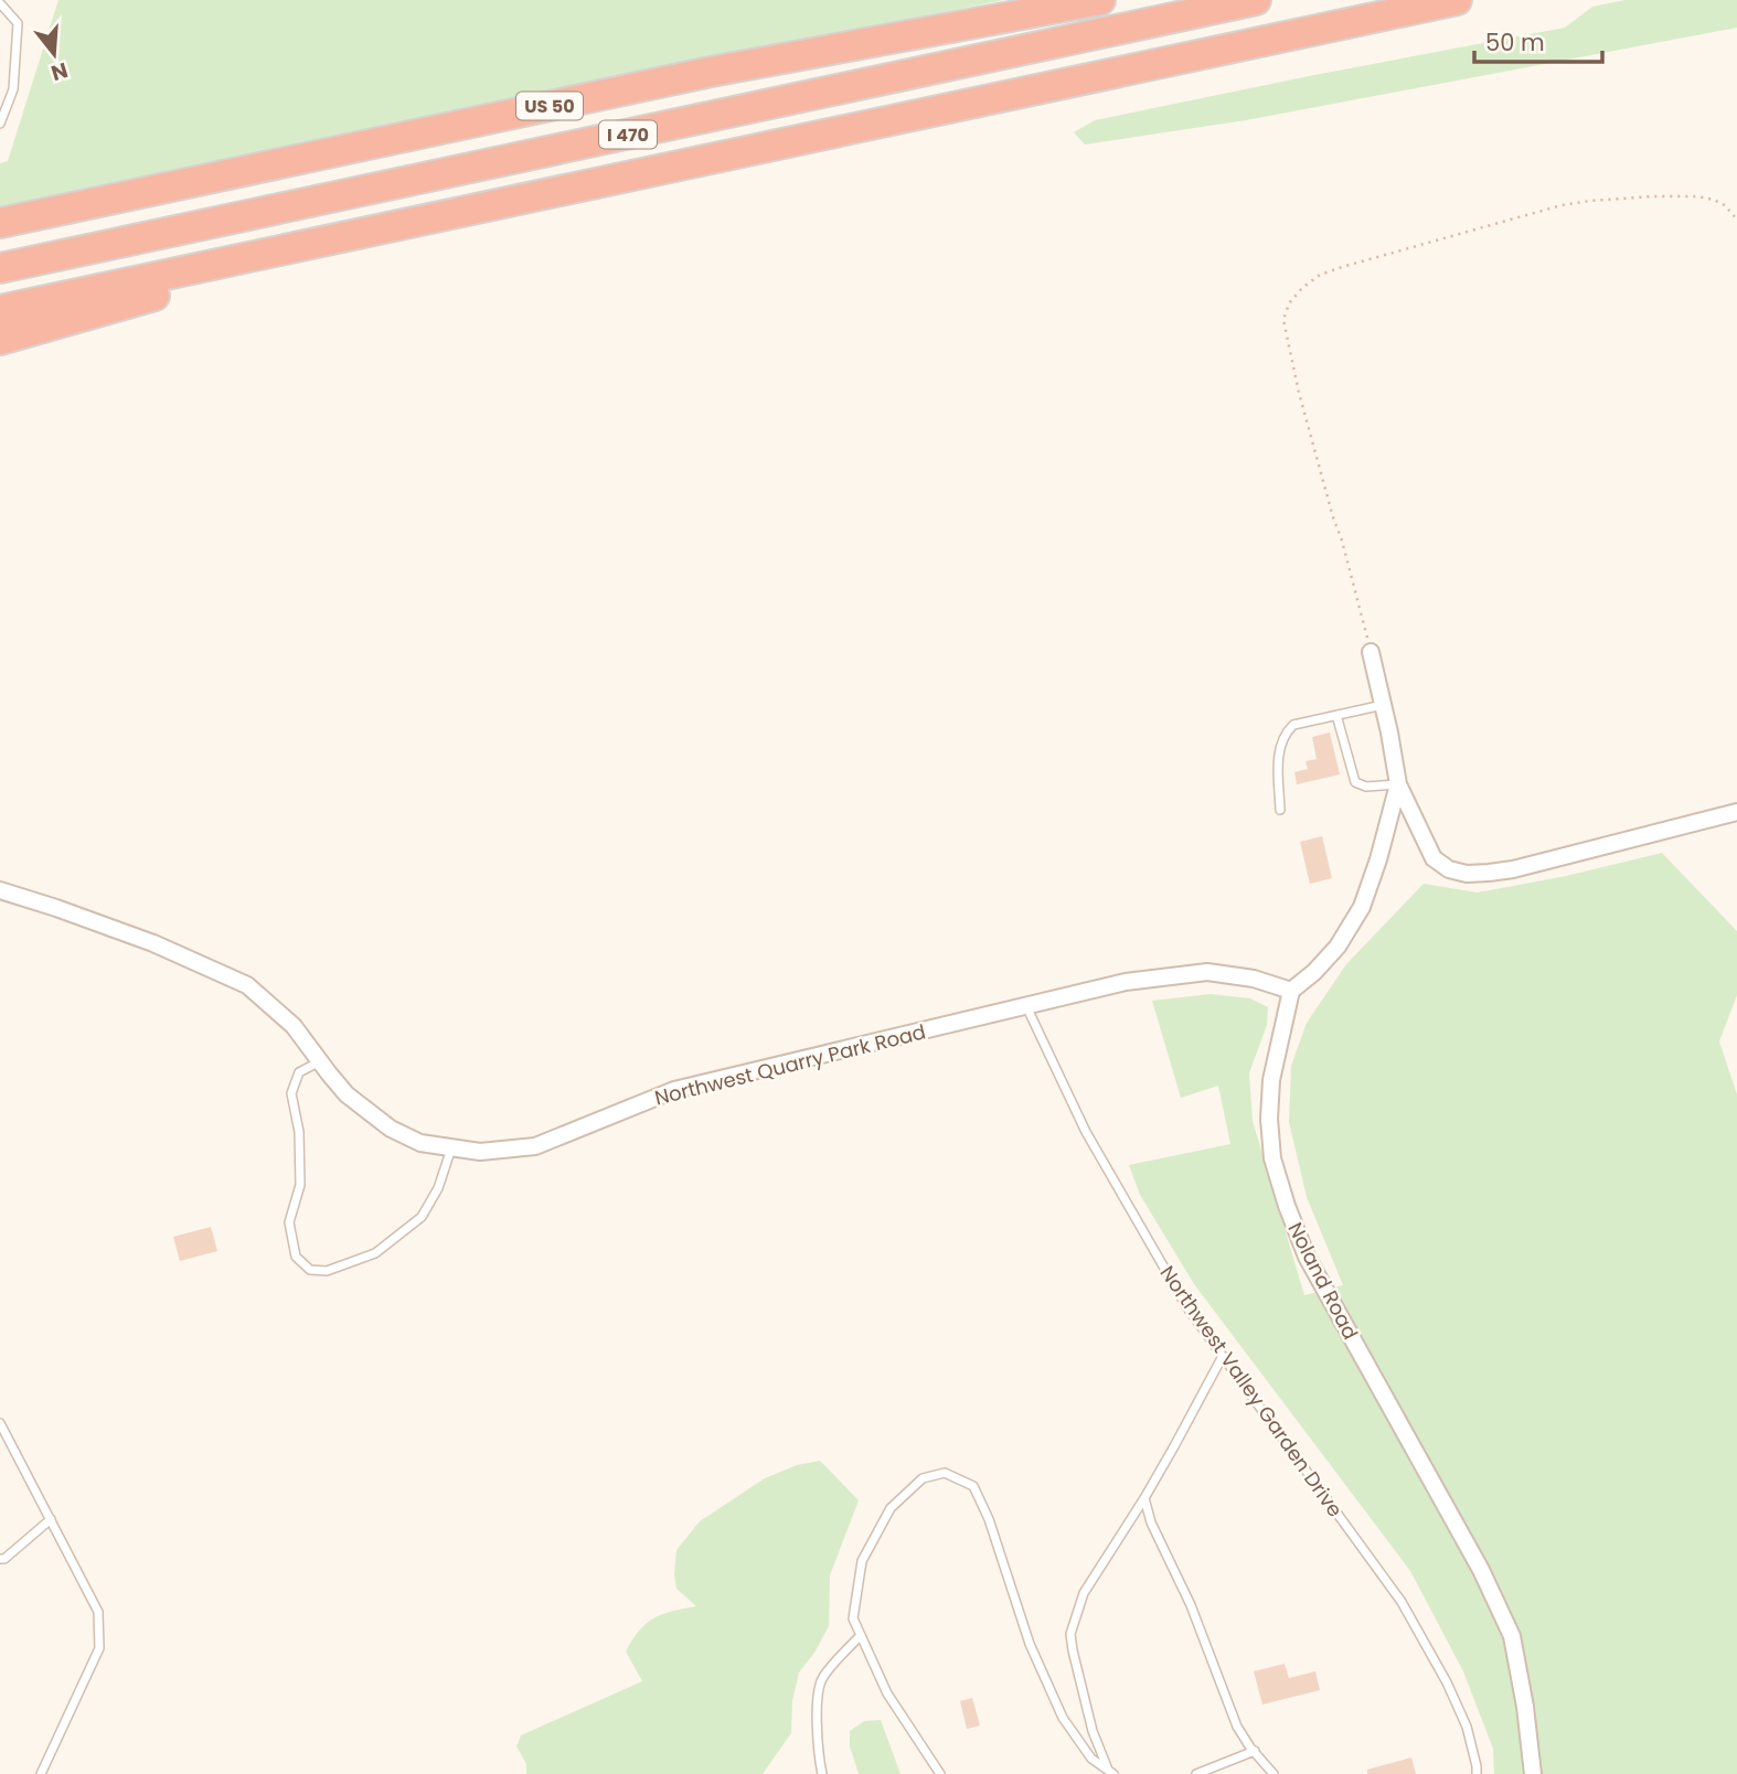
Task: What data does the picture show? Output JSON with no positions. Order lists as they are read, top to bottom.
{
  "streets": {
    "highway": ["US 50", "I 470"],
    "street": ["Northwest Quarry Park Road", "Noland Road"],
    "lane": ["Northwest Valley Garden Drive"]
  },
  "crossings": [
    ["Northwest Quarry Park Road", "Noland Road"],
    ["Northwest Quarry Park Road", "Northwest Valley Garden Drive"]
  ],
  "scale_bar": "50 m",
  "north": "bottom"
}
